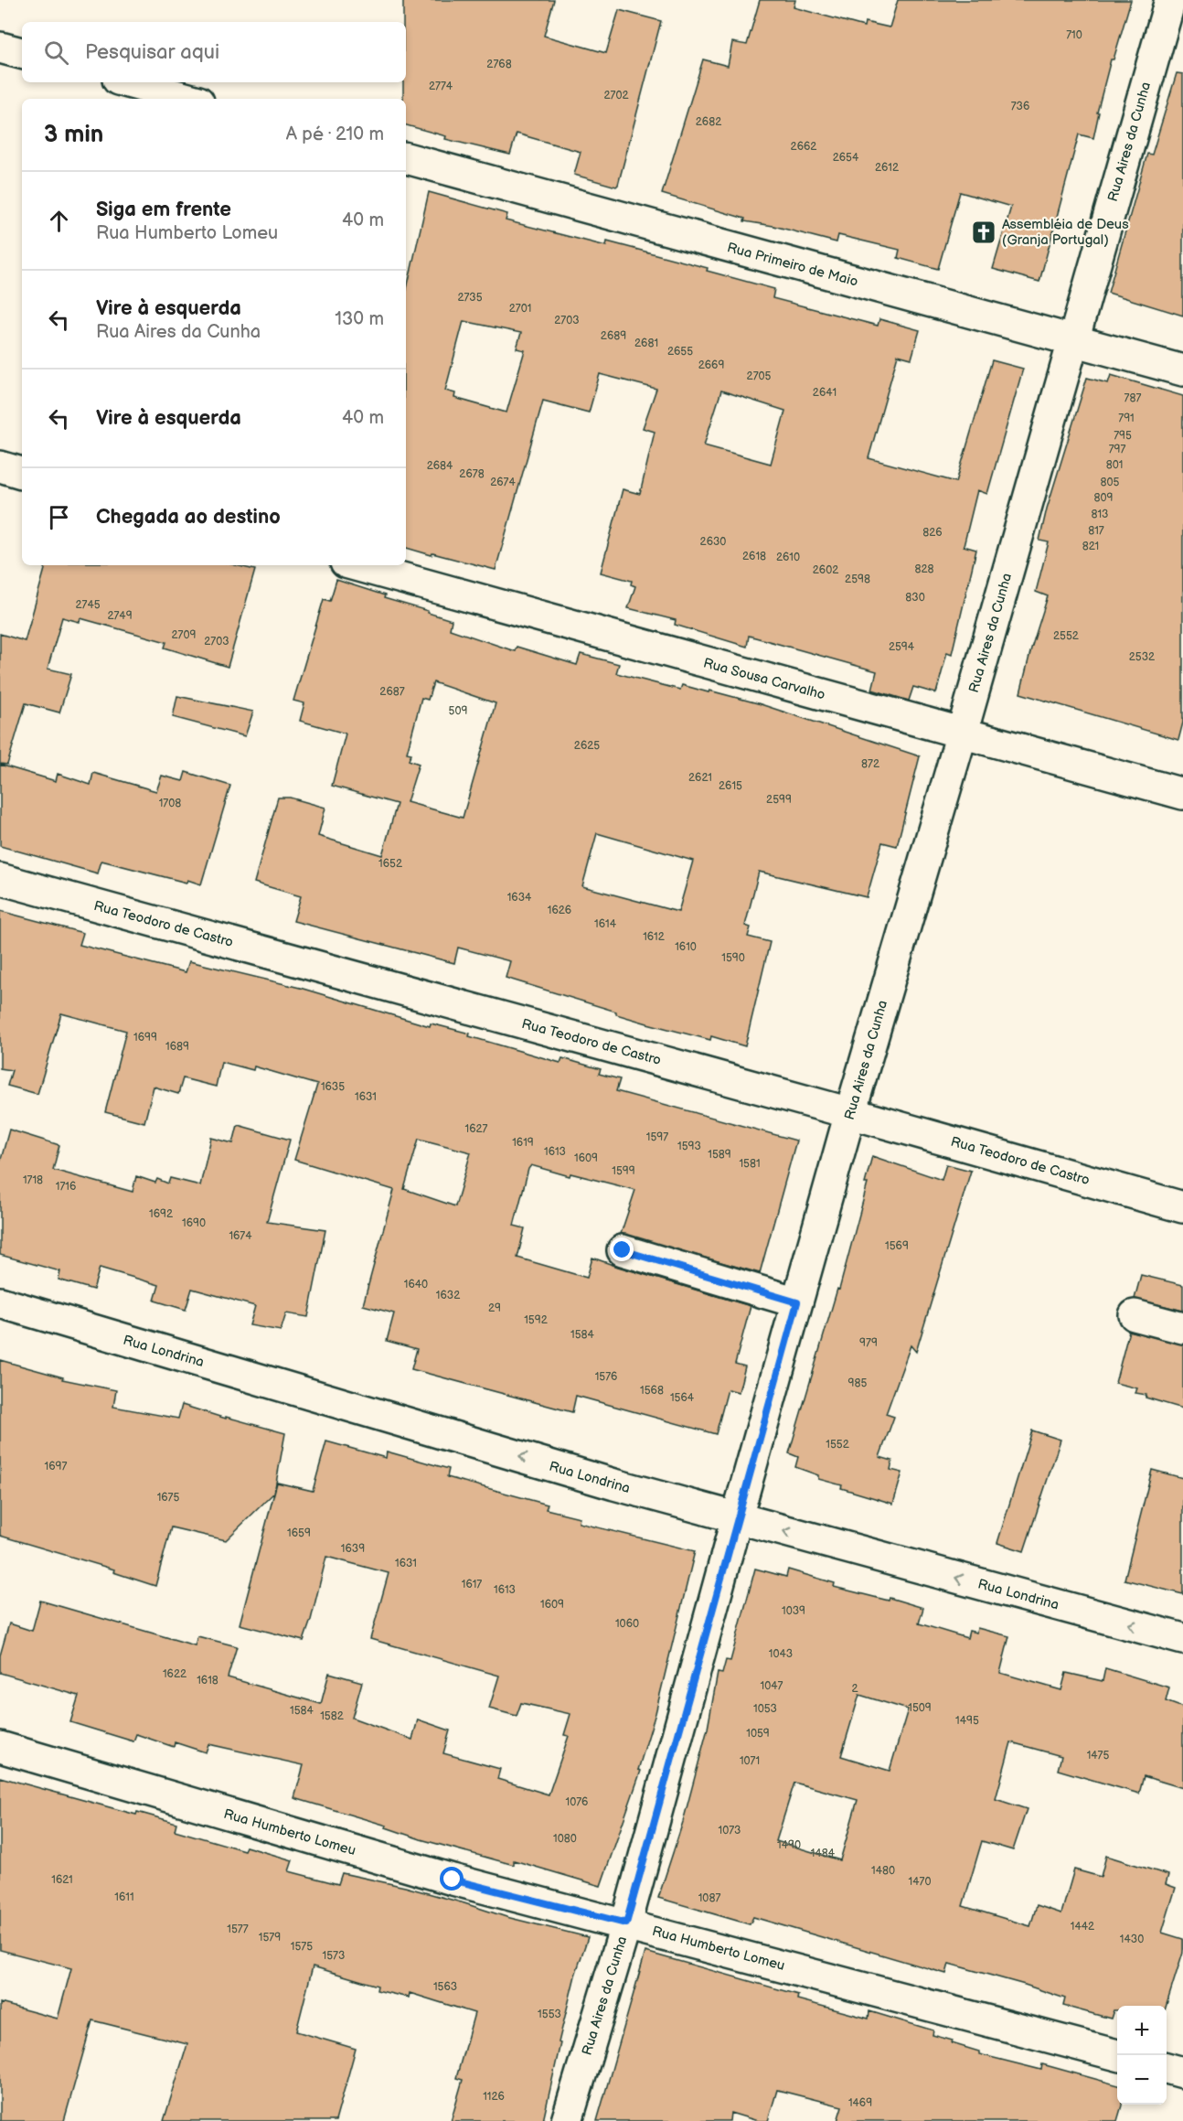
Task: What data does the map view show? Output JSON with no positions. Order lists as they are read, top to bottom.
{
  "streets": {
    "street": [
      "Rua Aires da Cunha",
      "Rua Primeiro de Maio",
      "Rua Sousa Carvalho",
      "Rua Teodoro de Castro",
      "Rua Londrina",
      "Rua Humberto Lomeu"
    ]
  },
  "crossings": [
    ["Rua Aires da Cunha", "Rua Primeiro de Maio"],
    ["Rua Aires da Cunha", "Rua Sousa Carvalho"],
    ["Rua Aires da Cunha", "Rua Teodoro de Castro"],
    ["Rua Aires da Cunha", "Rua Londrina"],
    ["Rua Aires da Cunha", "Rua Humberto Lomeu"]
  ],
  "one_way": ["Rua Londrina"],
  "places": {
    "church": ["Assembléia de Deus (Granja Portugal)"]
  },
  "house_numbers": [
    "710",
    "2768",
    "2774",
    "2702",
    "736",
    "2682",
    "2662",
    "2654",
    "2612",
    "2735",
    "2701",
    "2703",
    "2689",
    "2681",
    "2655",
    "2669",
    "2705",
    "2641",
    "787",
    "791",
    "795",
    "797",
    "801",
    "2684",
    "2678",
    "2674",
    "805",
    "809",
    "813",
    "817",
    "826",
    "2630",
    "821",
    "2618",
    "2610",
    "828",
    "2602",
    "2598",
    "830",
    "2745",
    "2749",
    "2709",
    "2552",
    "2703",
    "2594",
    "2532",
    "2687",
    "509",
    "2625",
    "872",
    "2621",
    "2615",
    "2599",
    "1708",
    "1652",
    "1634",
    "1626",
    "1614",
    "1612",
    "1610",
    "1590",
    "1699",
    "1689",
    "1635",
    "1631",
    "1627",
    "1597",
    "1619",
    "1593",
    "1613",
    "1589",
    "1609",
    "1581",
    "1599",
    "1718",
    "1716",
    "1692",
    "1690",
    "1674",
    "1569",
    "1640",
    "1632",
    "29",
    "1592",
    "1584",
    "979",
    "1576",
    "985",
    "1568",
    "1564",
    "1552",
    "1697",
    "1675",
    "1659",
    "1639",
    "1631",
    "1617",
    "1613",
    "1609",
    "1039",
    "1060",
    "1043",
    "1622",
    "1618",
    "1047",
    "2",
    "1509",
    "1053",
    "1584",
    "1582",
    "1495",
    "1059",
    "1475",
    "1071",
    "1076",
    "1073",
    "1080",
    "1490",
    "1484",
    "1480",
    "1621",
    "1470",
    "1611",
    "1087",
    "1442",
    "1577",
    "1579",
    "1430",
    "1575",
    "1573",
    "1563",
    "1553",
    "1126",
    "1469"
  ],
  "page": {
    "search": "Pesquisar aqui",
    "heading": ["3 min", "A pé · 210 m"],
    "list": [
      ["Siga em frente", "Rua Humberto Lomeu", "40 m"],
      ["Vire à esquerda", "Rua Aires da Cunha", "130 m"],
      ["Vire à esquerda", "40 m"],
      "Chegada ao destino"
    ],
    "map_buttons": ["+", "−"]
  }
}
